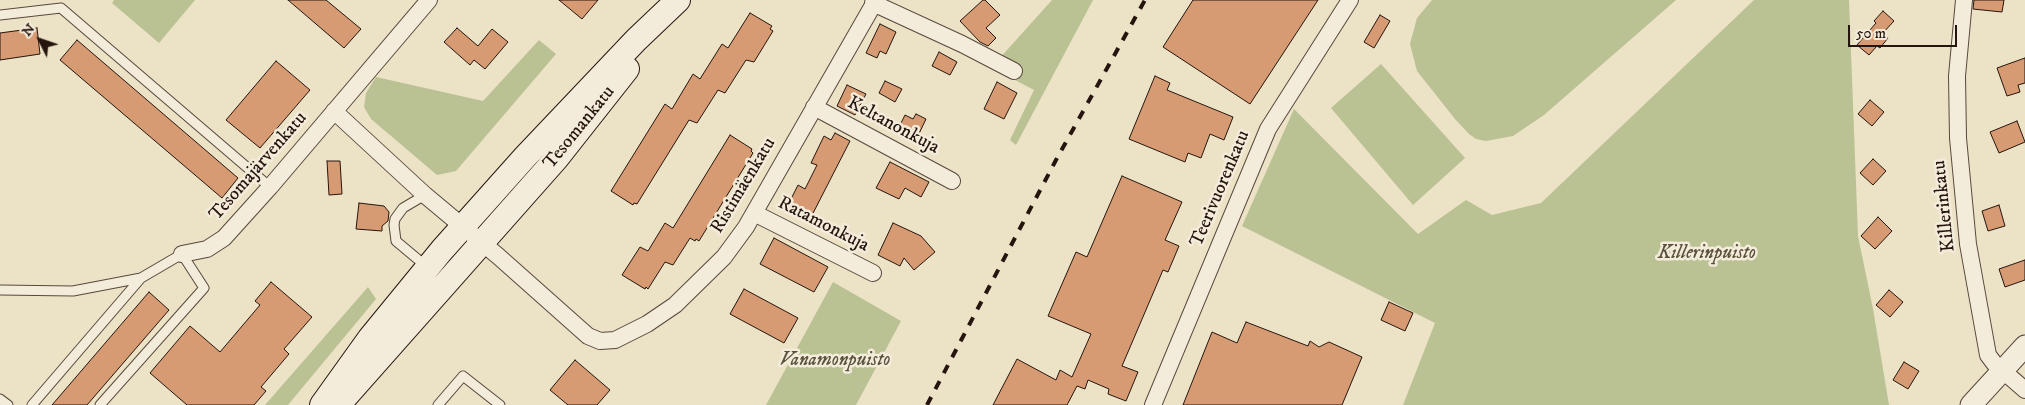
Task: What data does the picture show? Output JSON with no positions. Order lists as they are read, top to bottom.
{
  "streets": {
    "main road": ["Tesomankatu"],
    "street": [
      "Keltanonkuja",
      "Tesomajärvenkatu",
      "Ristimäenkatu",
      "Teerivuorenkatu",
      "Killerinkatu",
      "Ratamonkuja"
    ]
  },
  "crossings": [
    ["Keltanonkuja", "Ristimäenkatu"],
    ["Tesomankatu", "Tesomajärvenkatu"],
    ["Tesomankatu", "Ristimäenkatu"],
    ["Ristimäenkatu", "Ratamonkuja"]
  ],
  "parks": ["Killerinpuisto", "Vanamonpuisto"],
  "scale_bar": "50 m",
  "north": "top left"
}
